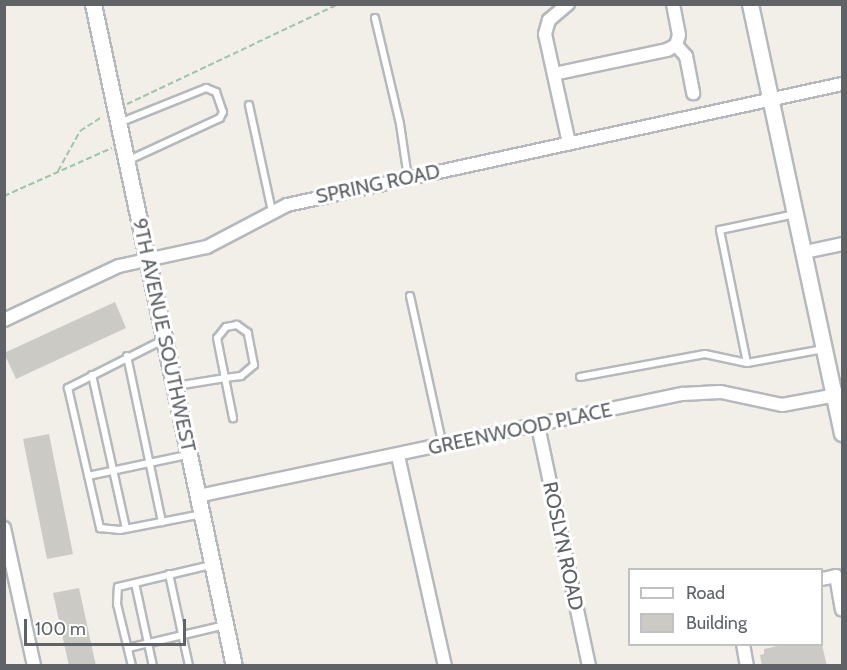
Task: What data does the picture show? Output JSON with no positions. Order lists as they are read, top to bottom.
{
  "streets": {
    "street": [
      "SPRING ROAD",
      "9TH AVENUE SOUTHWEST",
      "GREENWOOD PLACE",
      "ROSLYN ROAD"
    ]
  },
  "crossings": [
    ["SPRING ROAD", "9TH AVENUE SOUTHWEST"],
    ["9TH AVENUE SOUTHWEST", "GREENWOOD PLACE"],
    ["GREENWOOD PLACE", "ROSLYN ROAD"]
  ],
  "legend": ["Road", "Building"],
  "scale_bar": "100 m"
}
